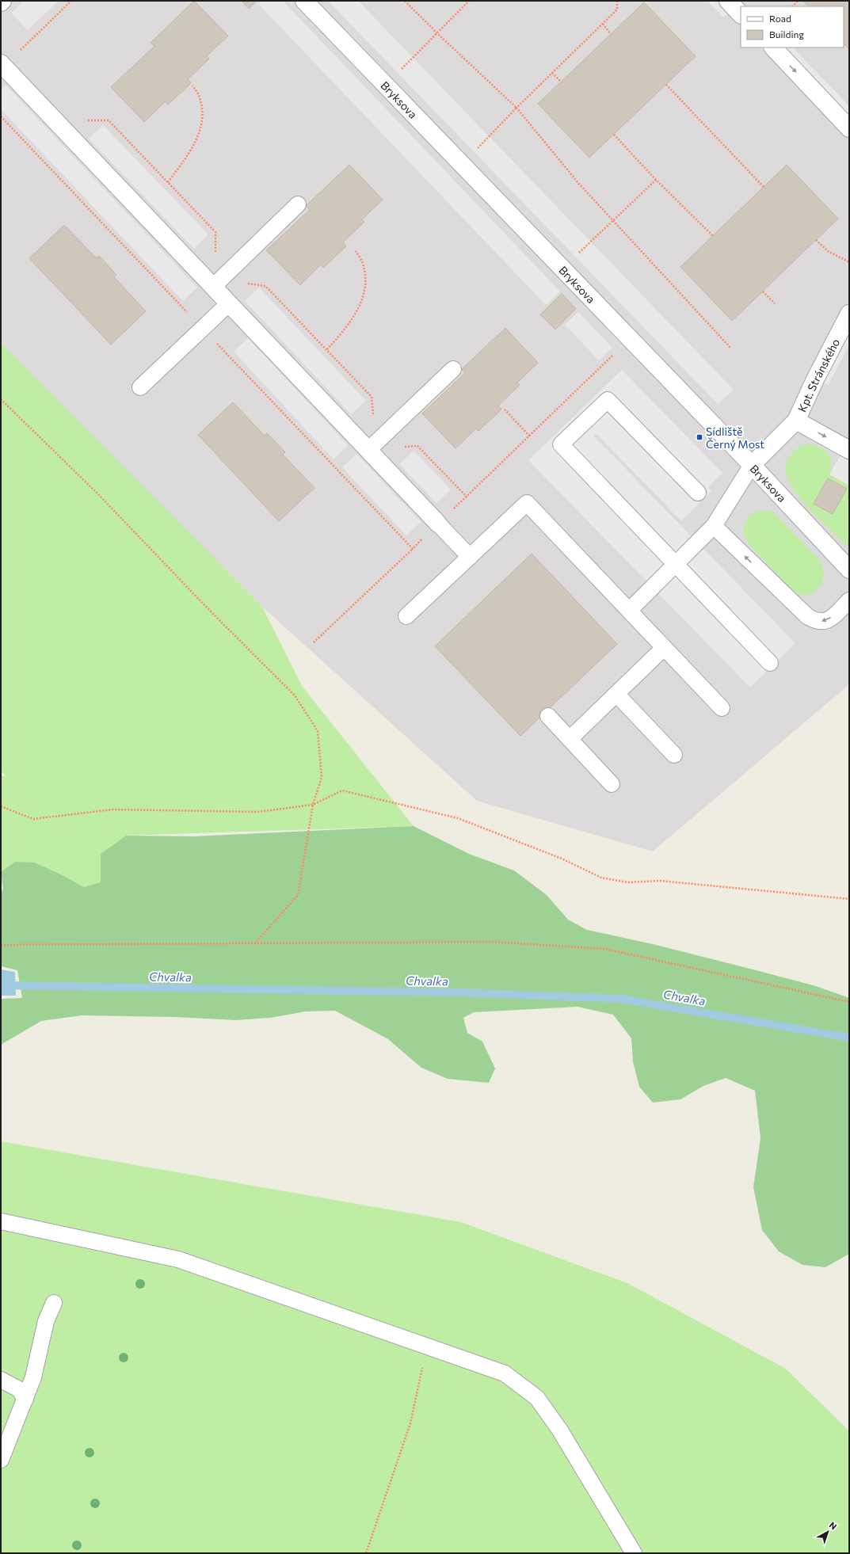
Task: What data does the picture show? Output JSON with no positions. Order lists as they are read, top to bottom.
{
  "streets": {
    "street": ["Bryksova", "Kpt. Stránského"]
  },
  "crossings": [
    ["Bryksova", "Kpt. Stránského"]
  ],
  "water": ["Chvalka"],
  "places": {
    "transit": ["Sídliště Černý Most"]
  },
  "legend": ["Road", "Building"],
  "north": "top right"
}
